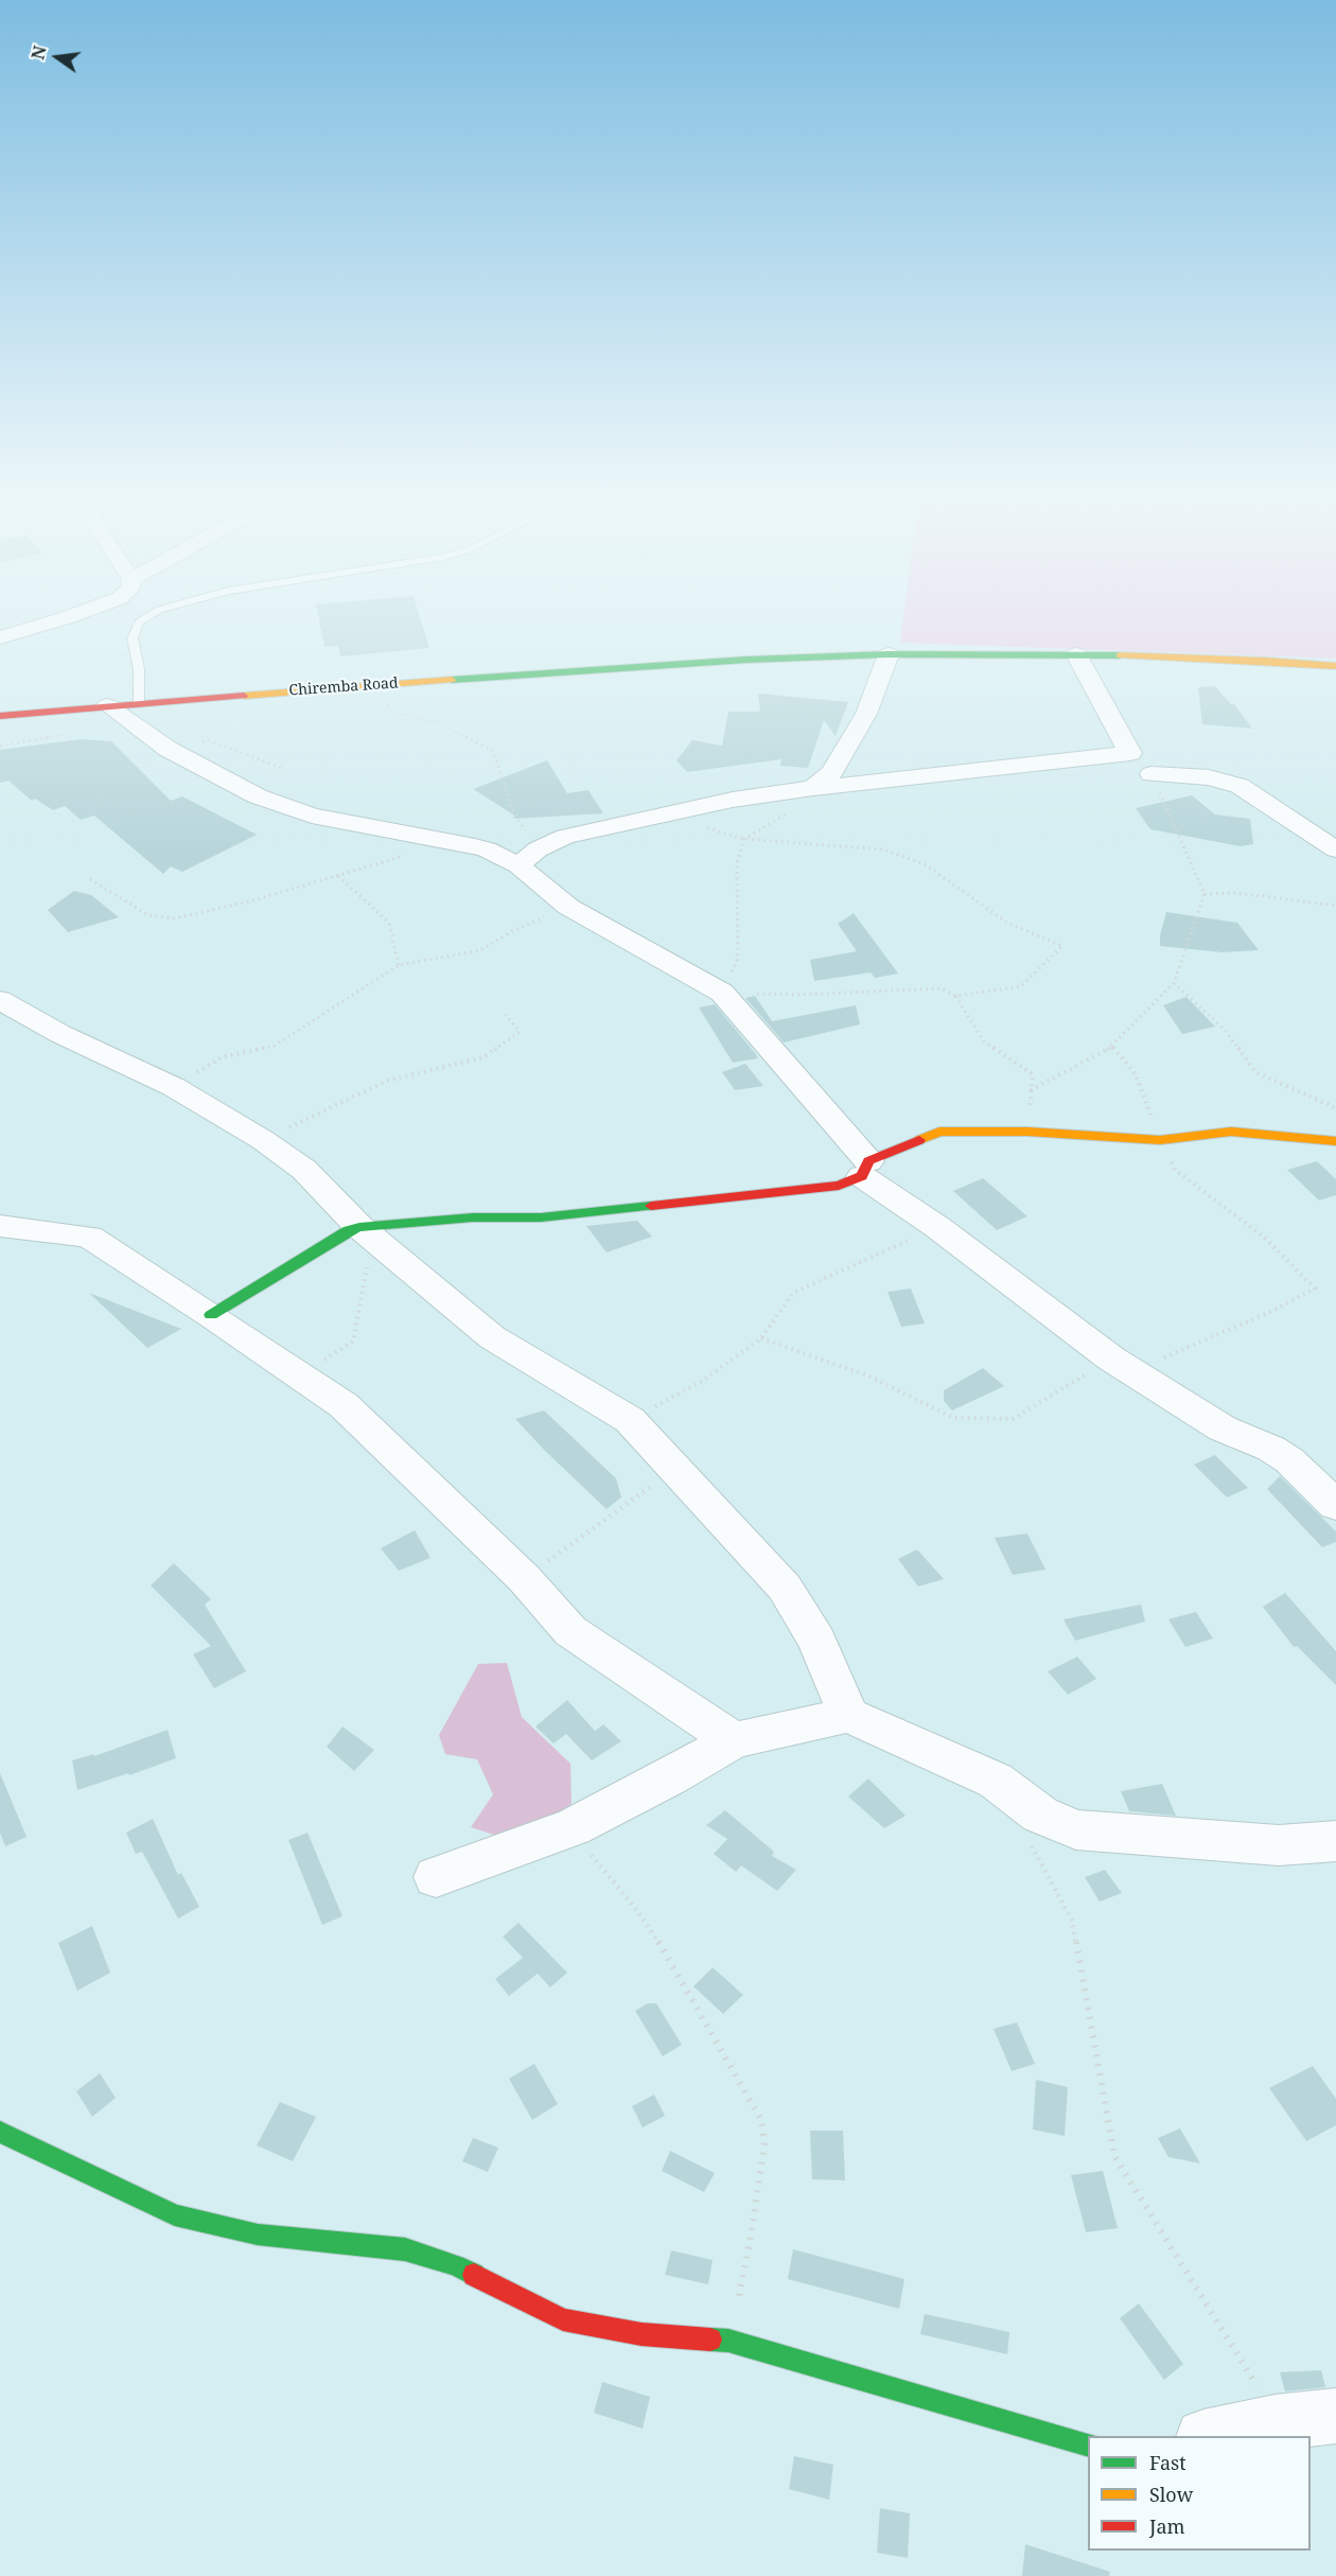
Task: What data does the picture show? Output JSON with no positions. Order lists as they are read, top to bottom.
{
  "streets": {
    "main road": ["Chiremba Road"]
  },
  "legend": ["Fast", "Slow", "Jam"],
  "north": "left"
}
